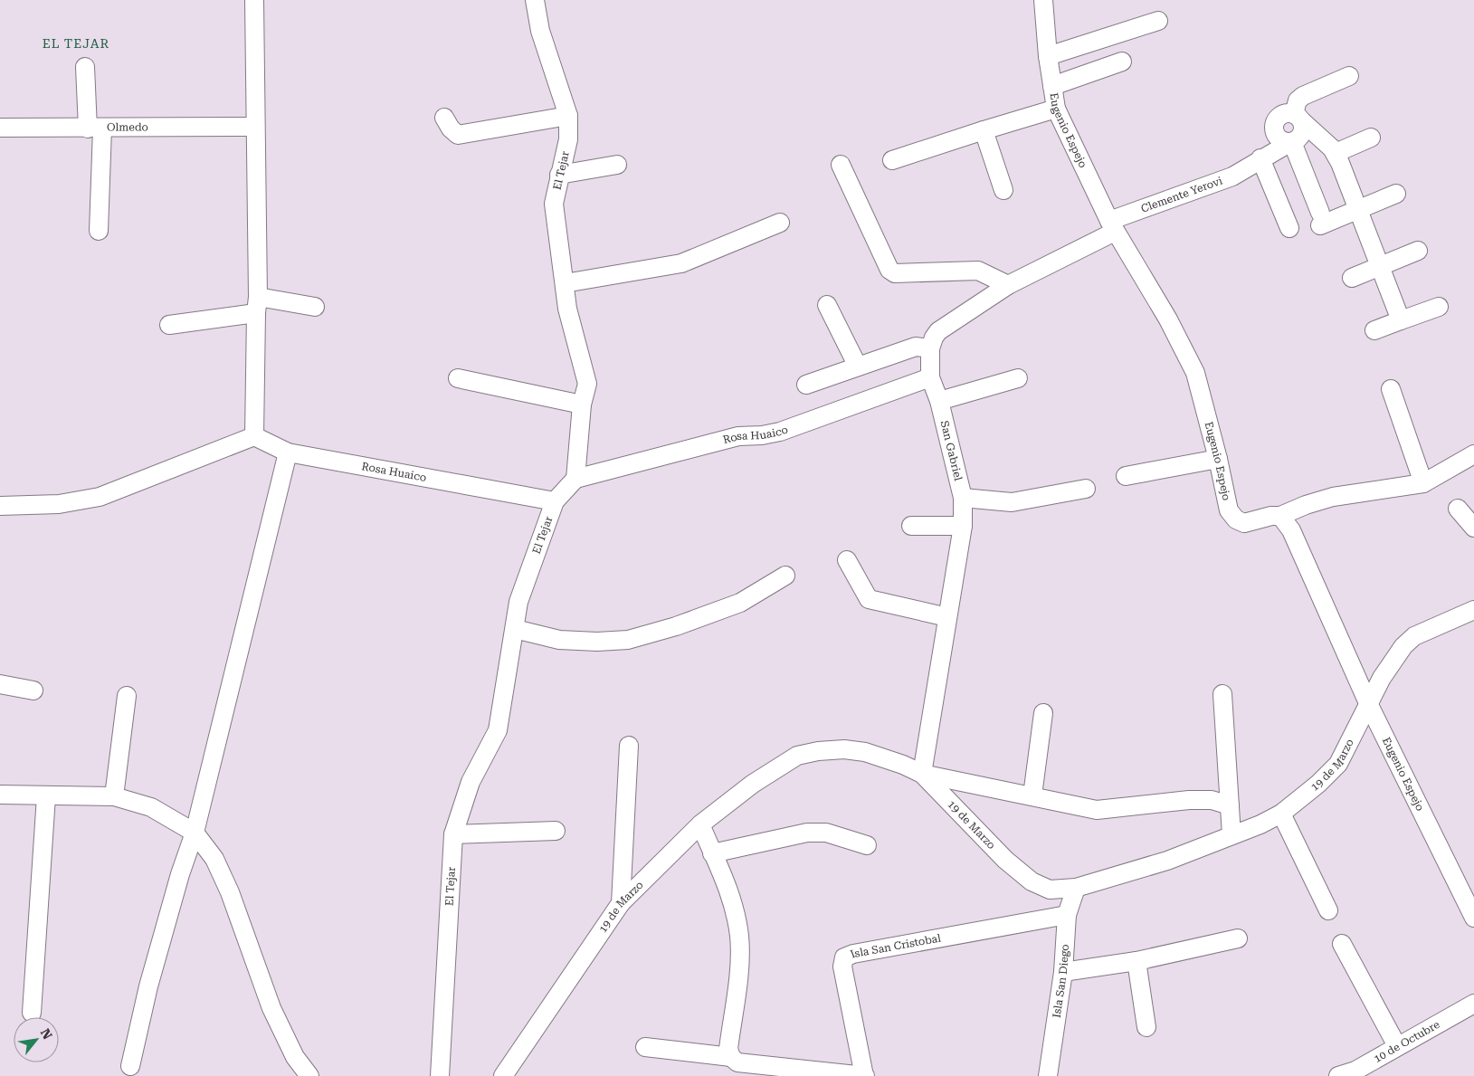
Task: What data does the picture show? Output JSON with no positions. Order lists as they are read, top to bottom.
{
  "streets": {
    "street": [
      "Olmedo",
      "Eugenio Espejo",
      "El Tejar",
      "Clemente Yerovi",
      "Rosa Huaico",
      "San Gabriel",
      "19 de Marzo",
      "Isla San Cristobal",
      "Isla San Diego",
      "10 de Octubre"
    ]
  },
  "crossings": [
    ["Eugenio Espejo", "Clemente Yerovi"],
    ["Eugenio Espejo", "San Gabriel"],
    ["Eugenio Espejo", "19 de Marzo"],
    ["El Tejar", "Rosa Huaico"],
    ["Clemente Yerovi", "San Gabriel"],
    ["Rosa Huaico", "San Gabriel"],
    ["San Gabriel", "19 de Marzo"],
    ["19 de Marzo", "Isla San Diego"],
    ["Isla San Cristobal", "Isla San Diego"]
  ],
  "districts": ["EL TEJAR"],
  "north": "top right"
}
